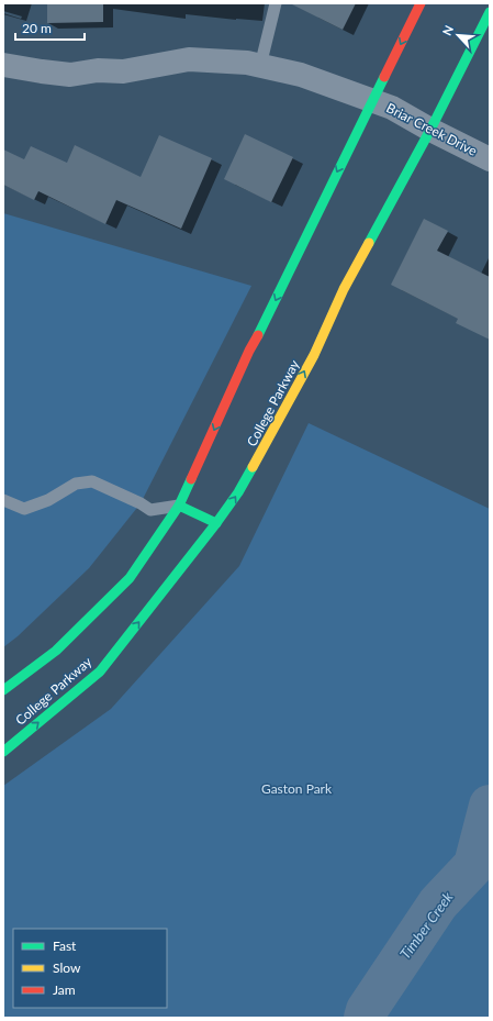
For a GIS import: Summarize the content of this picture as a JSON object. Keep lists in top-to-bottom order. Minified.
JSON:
{"streets":{"main road":["College Parkway"],"street":["Briar Creek Drive"]},"crossings":[["Briar Creek Drive","College Parkway"]],"water":["Timber Creek"],"parks":["Gaston Park"],"legend":["Fast","Slow","Jam"],"scale_bar":"20 m","north":"top left"}
